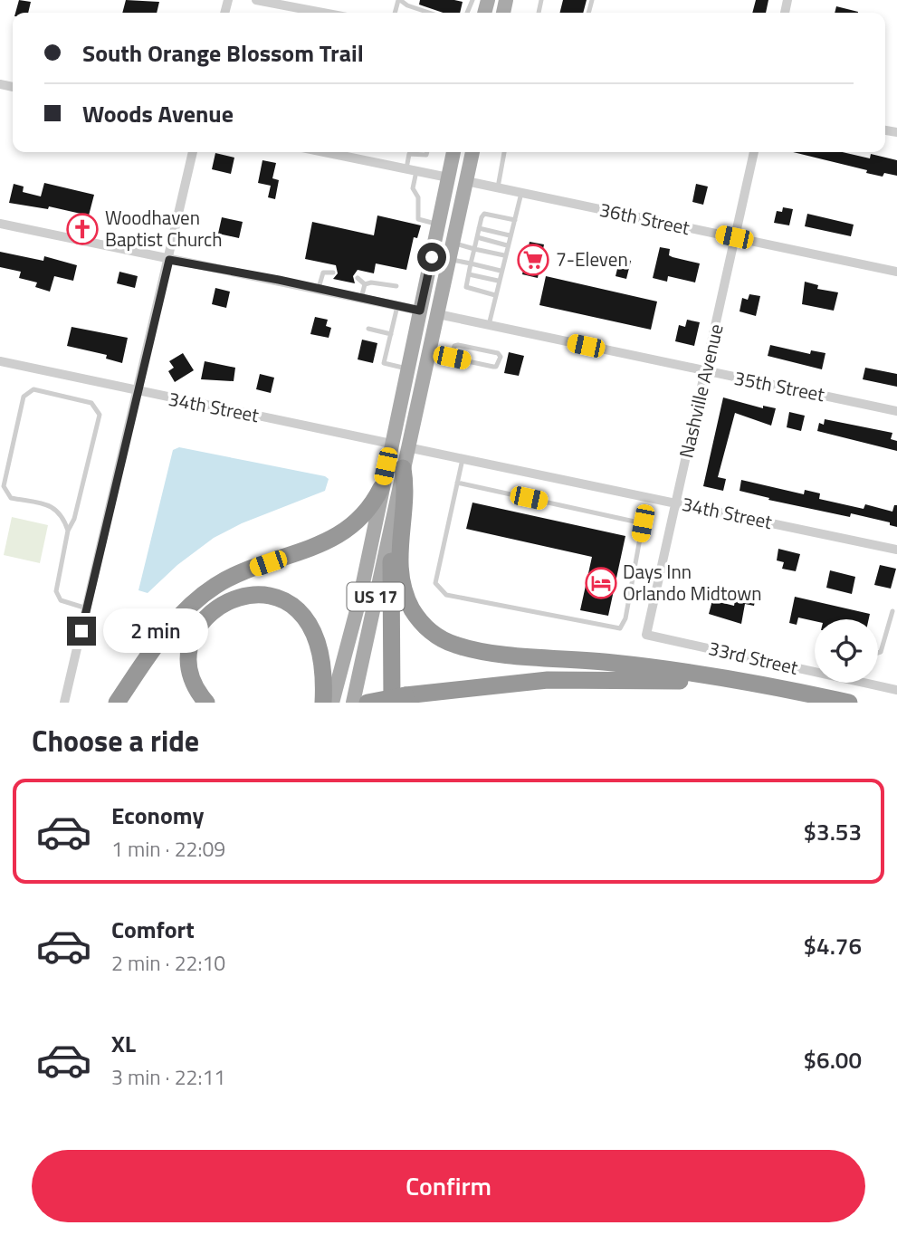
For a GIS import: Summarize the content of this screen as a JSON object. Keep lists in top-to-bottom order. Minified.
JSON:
{"streets":{"main road":["US 17"],"street":["36th Street","35th Street","Nashville Avenue","34th Street","33rd Street"]},"crossings":[["36th Street","Nashville Avenue"],["36th Street","US 17"],["35th Street","Nashville Avenue"],["35th Street","US 17"],["Nashville Avenue","34th Street"],["Nashville Avenue","33rd Street"],["34th Street","US 17"]],"places":{"church":["Woodhaven Baptist Church"],"supermarket":["7-Eleven"],"hotel":["Days Inn Orlando Midtown"]},"page":{"banner":["South Orange Blossom Trail","Woods Avenue"],"bubble":"2 min","heading":"Choose a ride","list":[{"name":"Economy","note":"1 min · 22:09","value":"$3.53"},{"name":"Comfort","note":"2 min · 22:10","value":"$4.76"},{"name":"XL","note":"3 min · 22:11","value":"$6.00"}],"buttons":"Confirm"}}
